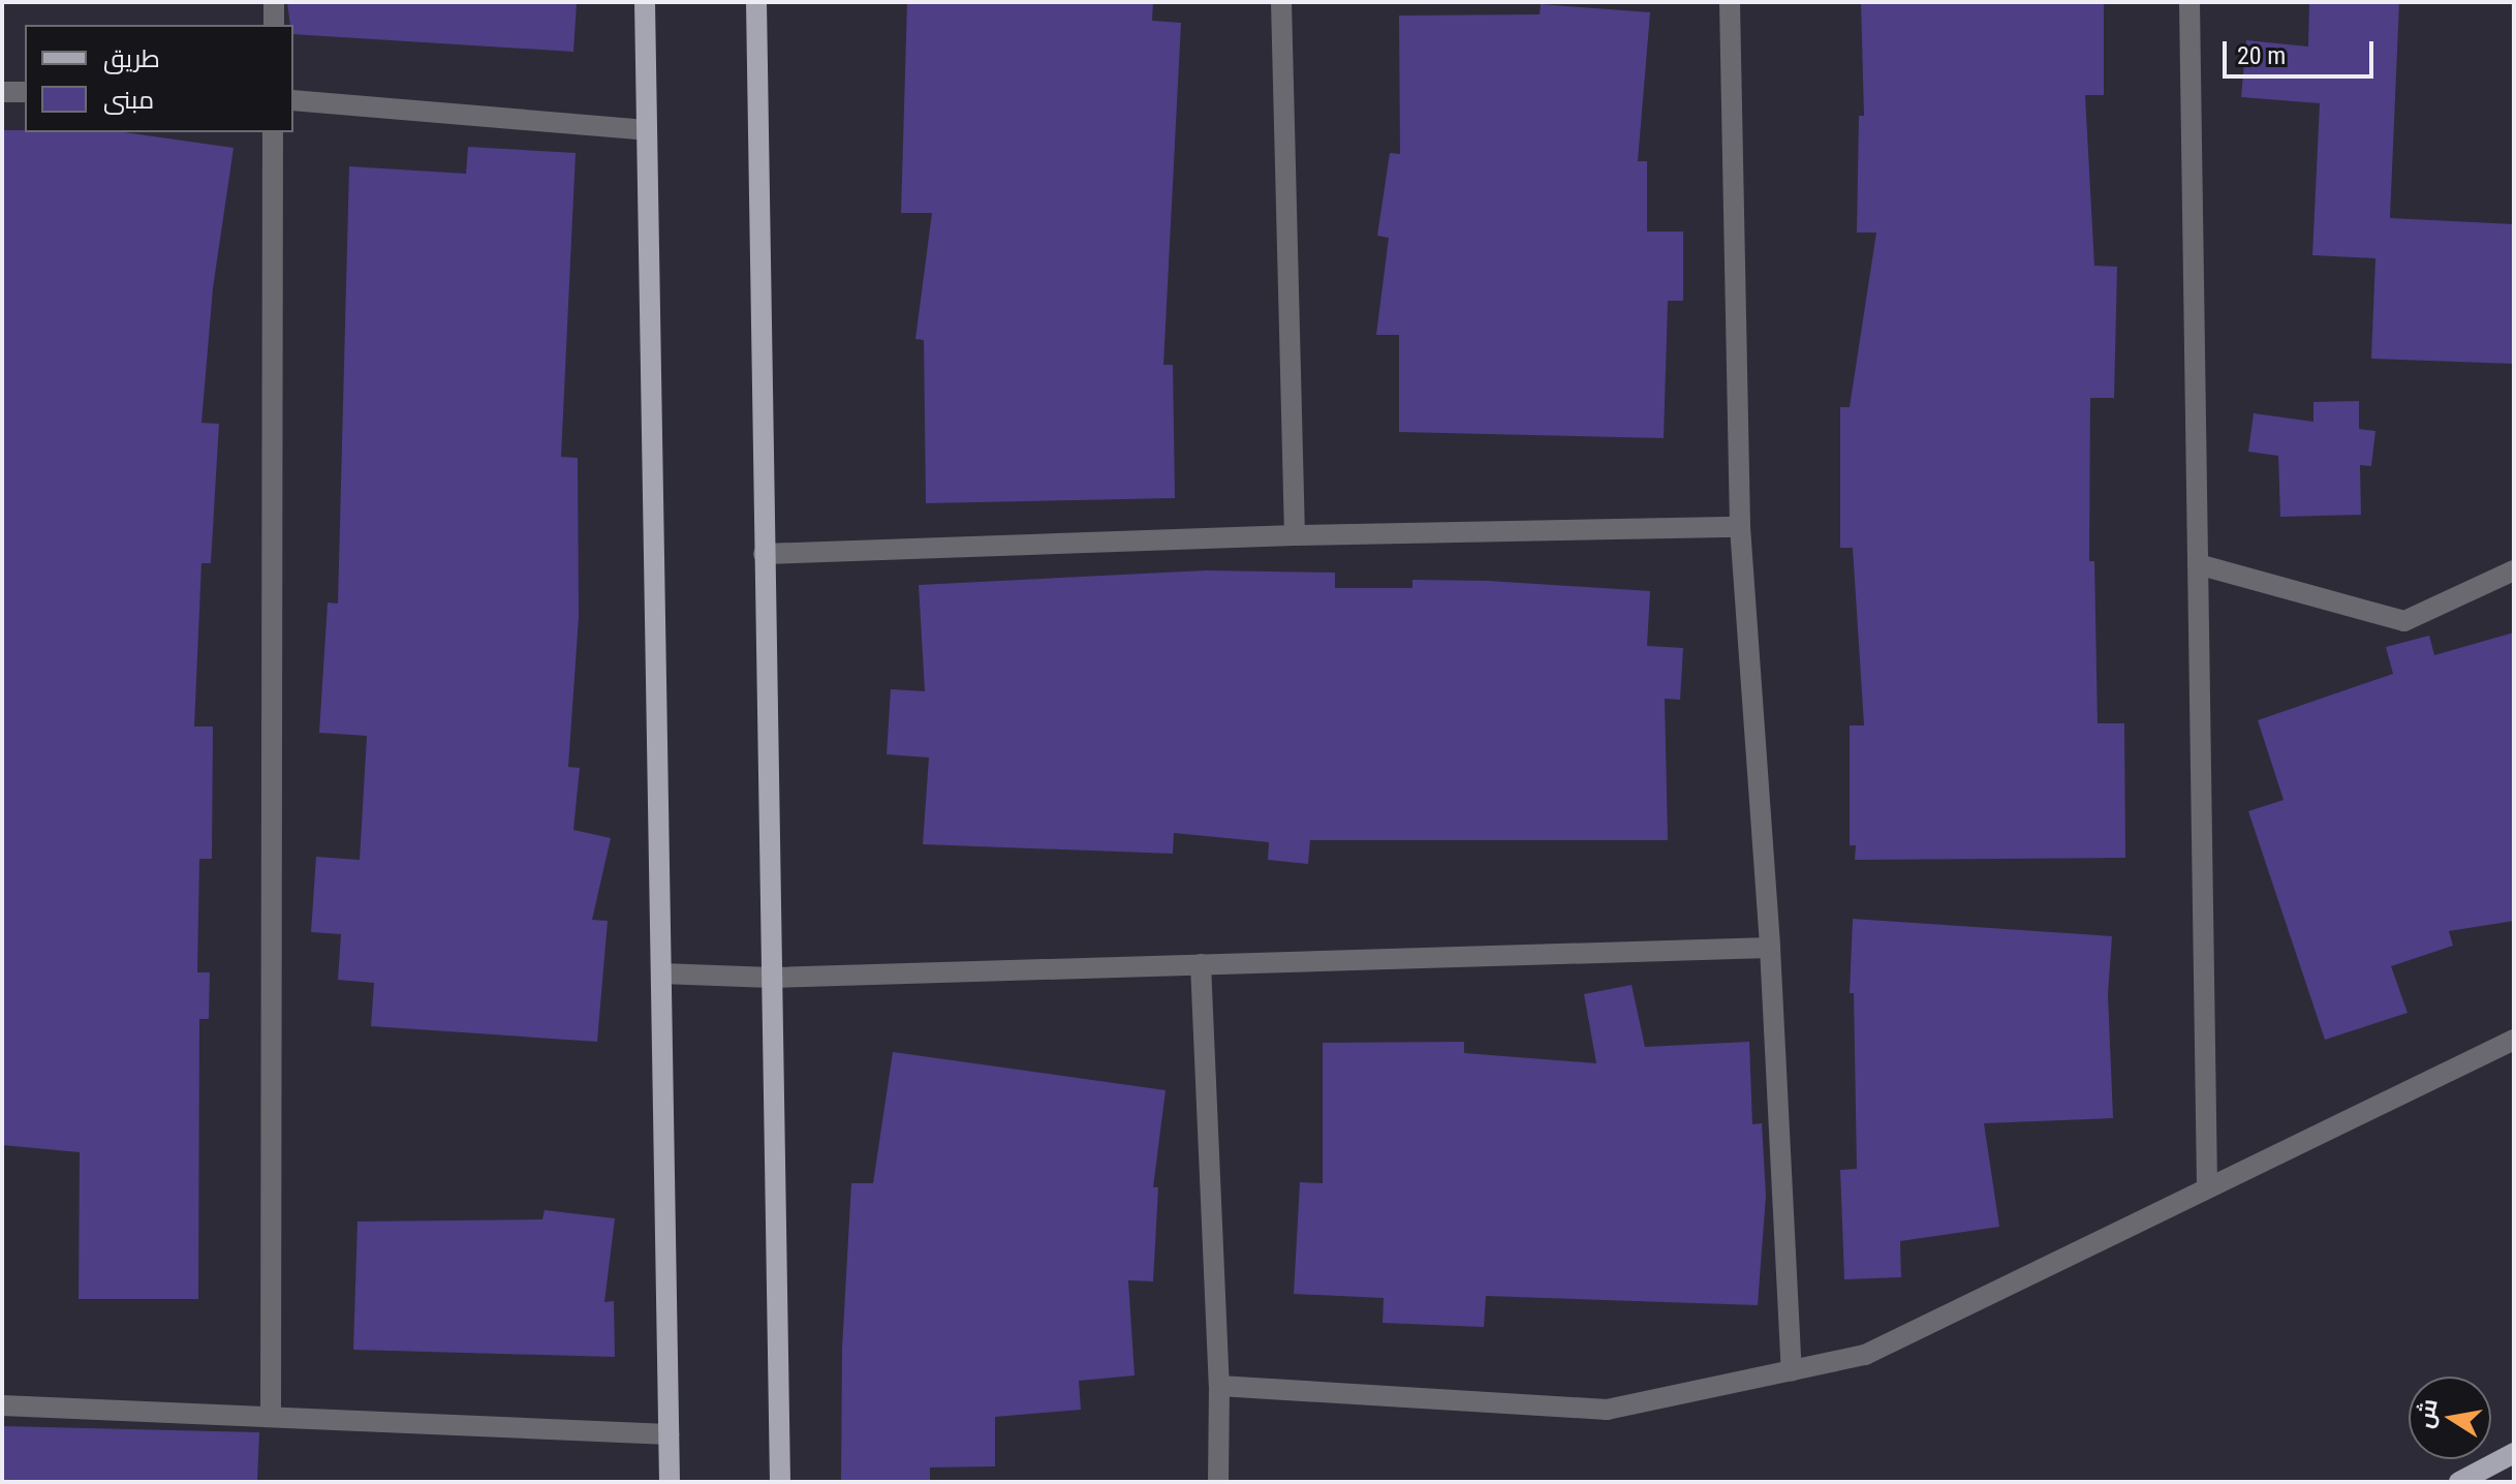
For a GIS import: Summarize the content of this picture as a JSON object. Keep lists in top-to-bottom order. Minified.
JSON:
{"legend":["طريق","مبنى"],"scale_bar":"20 m","north":"left"}
